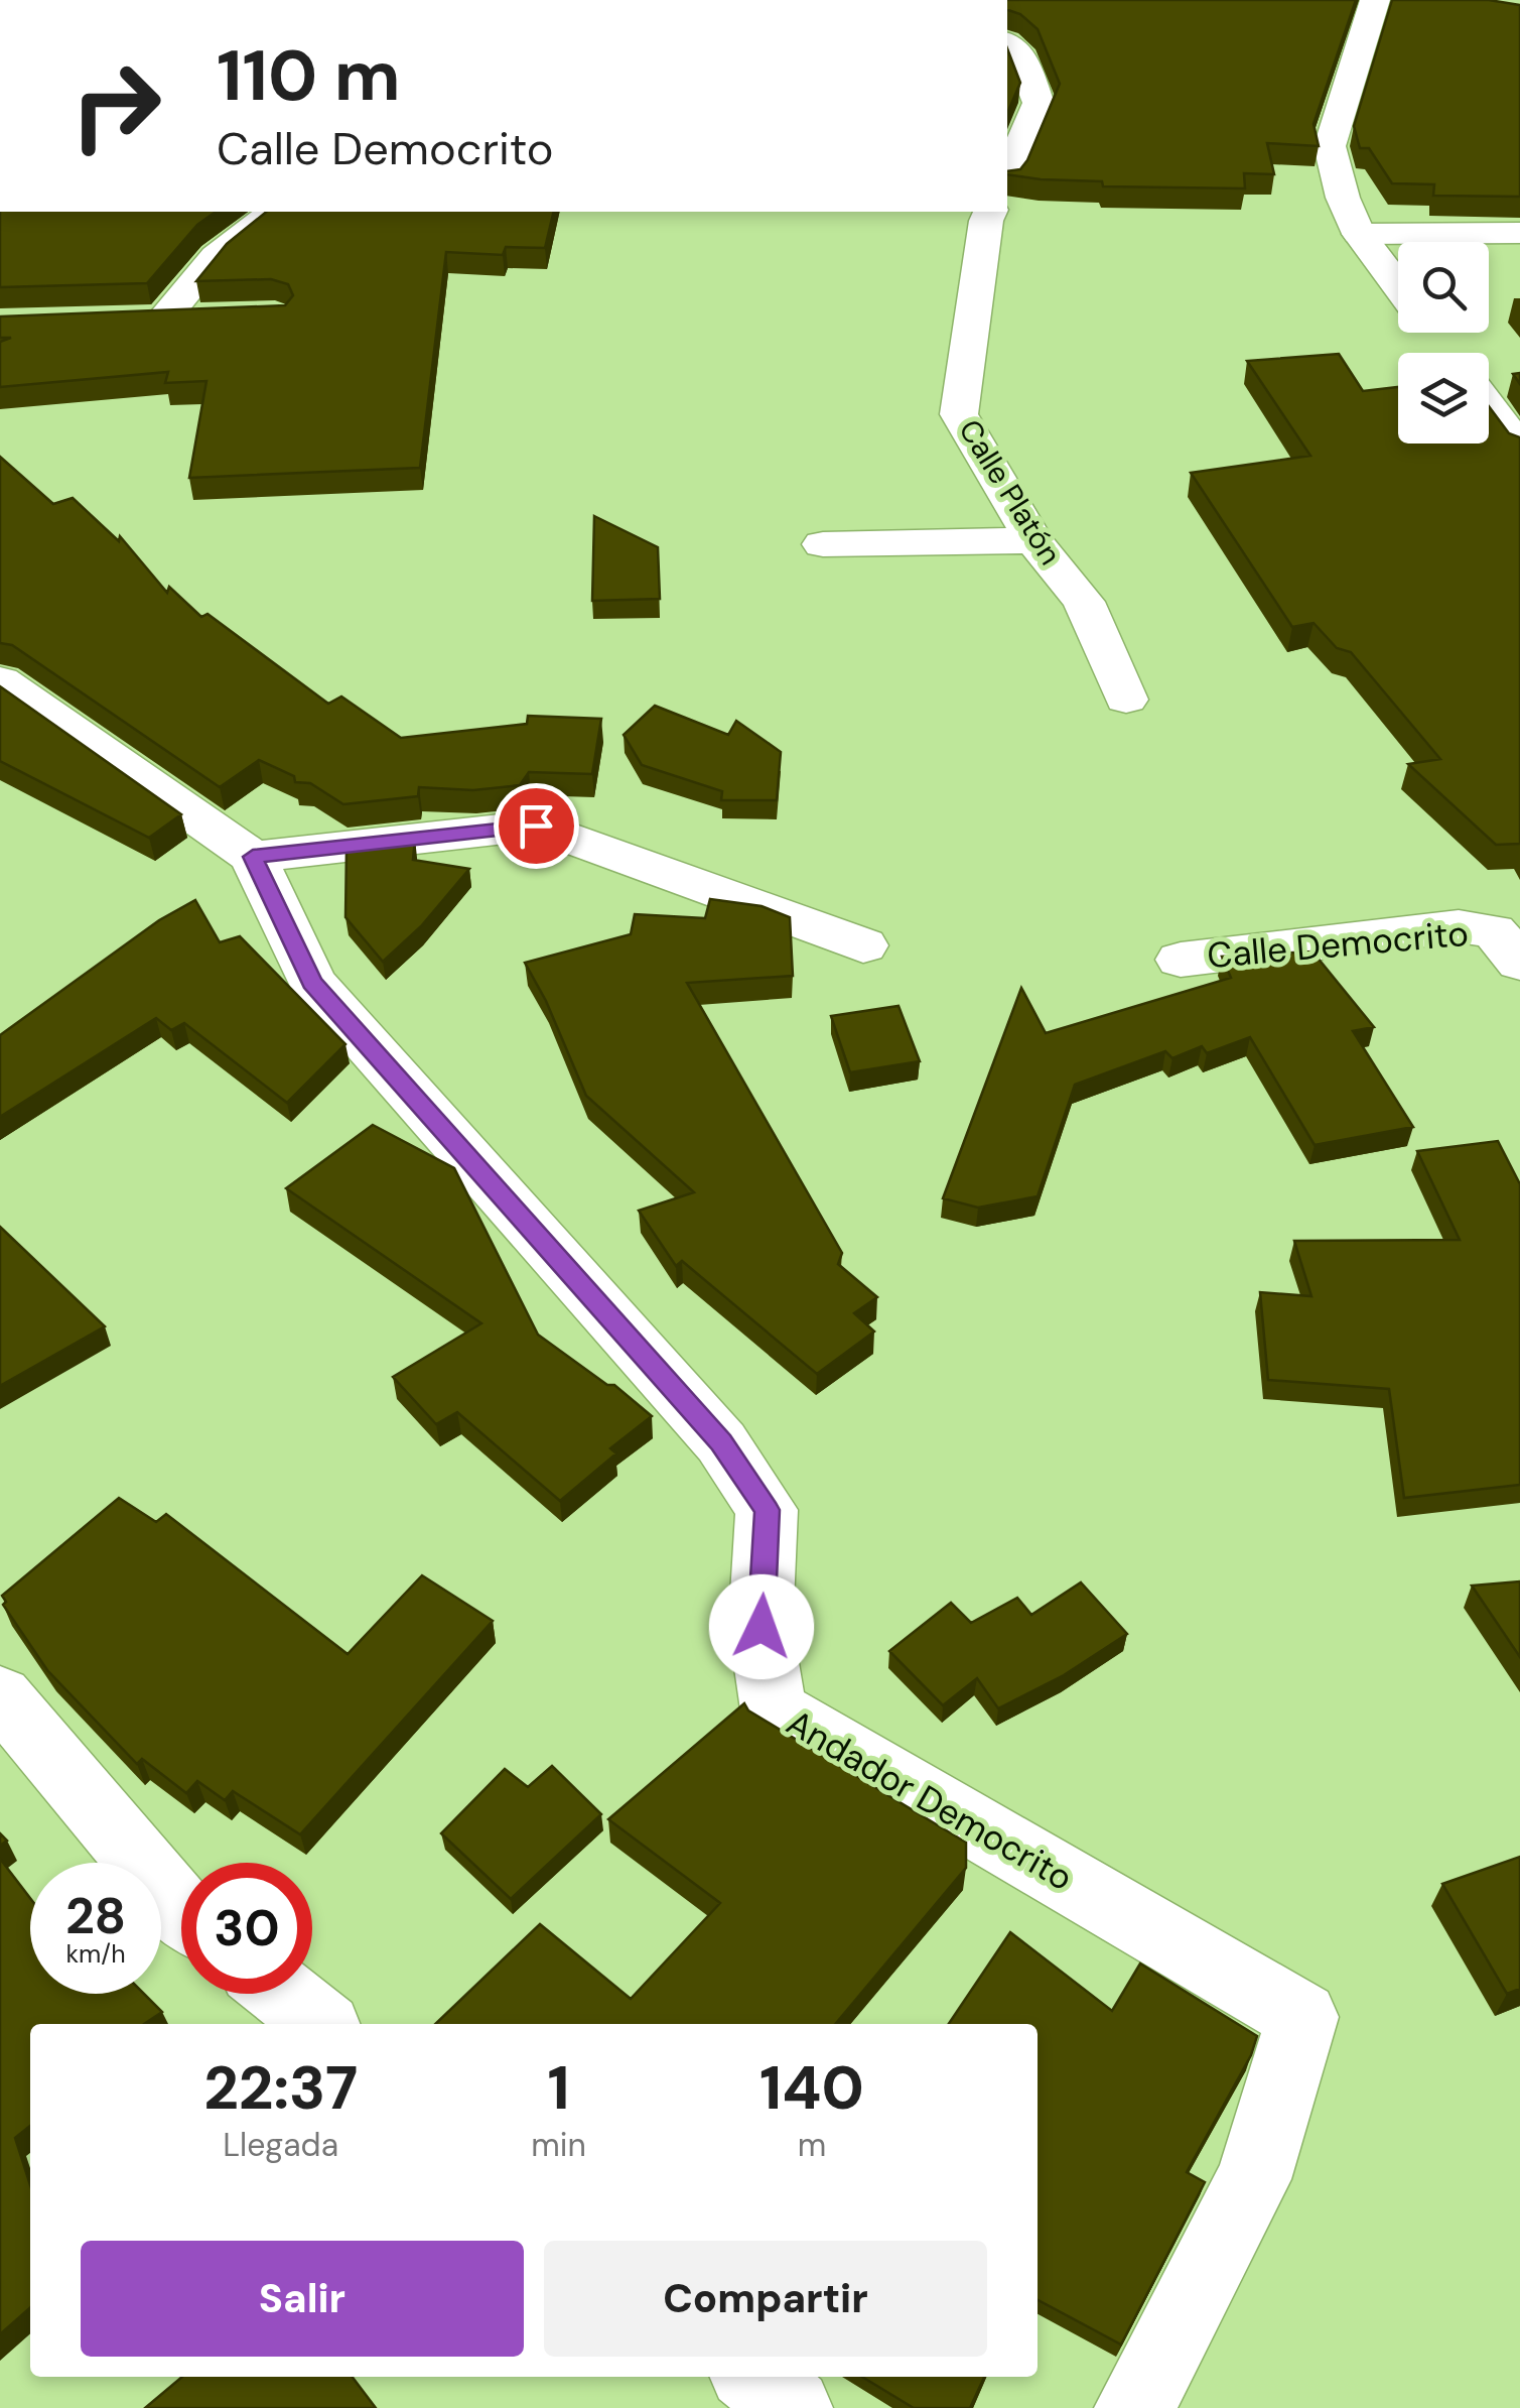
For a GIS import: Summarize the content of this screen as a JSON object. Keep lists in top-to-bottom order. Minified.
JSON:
{"streets":{"street":["Calle Platón","Calle Democrito","Andador Democrito"]},"page":{"turn":["110 m","Calle Democrito"],"speed":"28 km/h","limit":"30","eta":["22:37","Llegada","1","min","140","m"],"buttons":["Salir","Compartir"]}}
